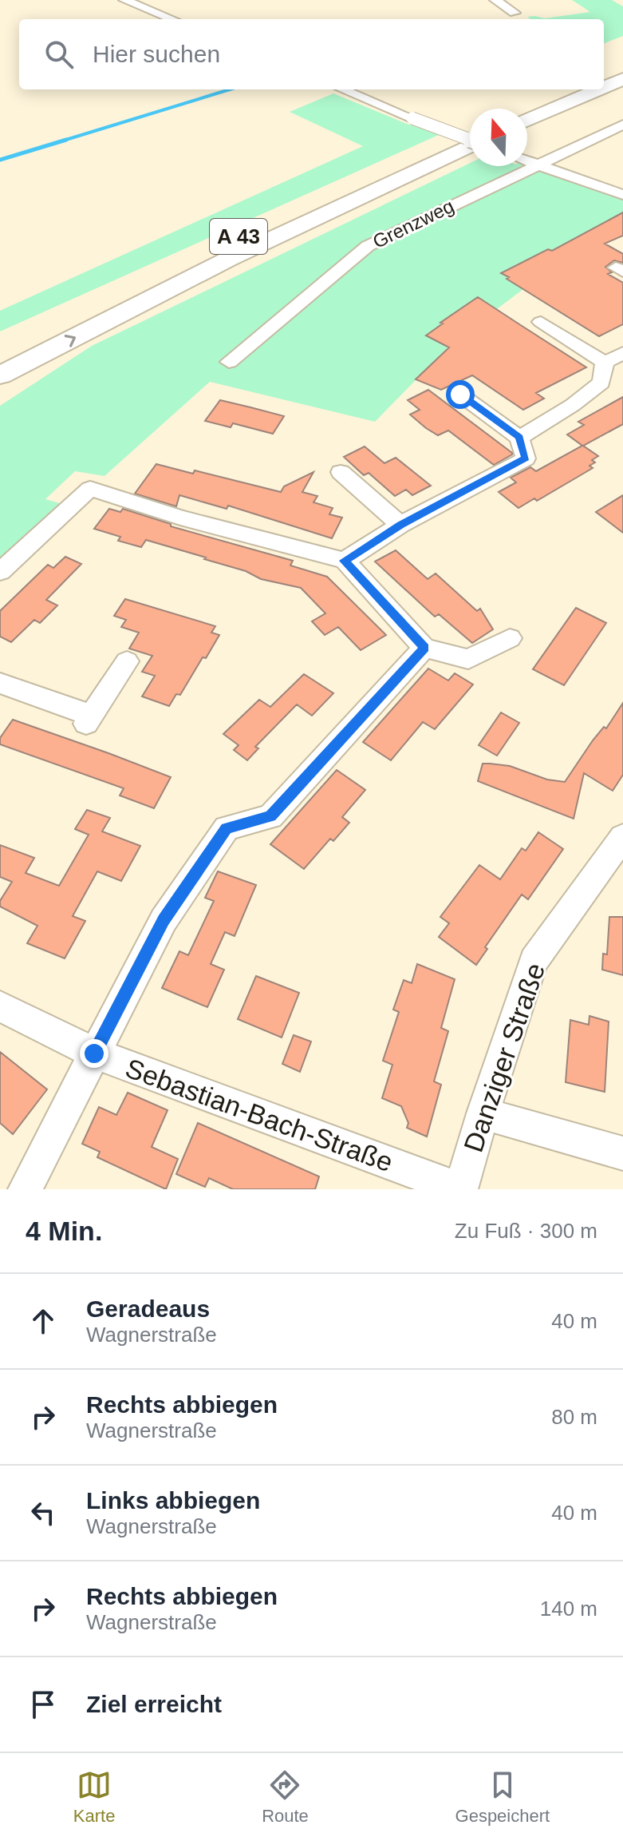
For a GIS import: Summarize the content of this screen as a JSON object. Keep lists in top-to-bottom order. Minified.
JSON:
{"streets":{"highway":["A 43"],"street":["Grenzweg","Danziger Straße","Sebastian-Bach-Straße"]},"crossings":[["Danziger Straße","Sebastian-Bach-Straße"]],"north":"top","page":{"search":"Hier suchen","heading":["4 Min.","Zu Fuß · 300 m"],"list":[["Geradeaus","Wagnerstraße","40 m"],["Rechts abbiegen","Wagnerstraße","80 m"],["Links abbiegen","Wagnerstraße","40 m"],["Rechts abbiegen","Wagnerstraße","140 m"],"Ziel erreicht"],"nav":["Karte","Route","Gespeichert"]}}
